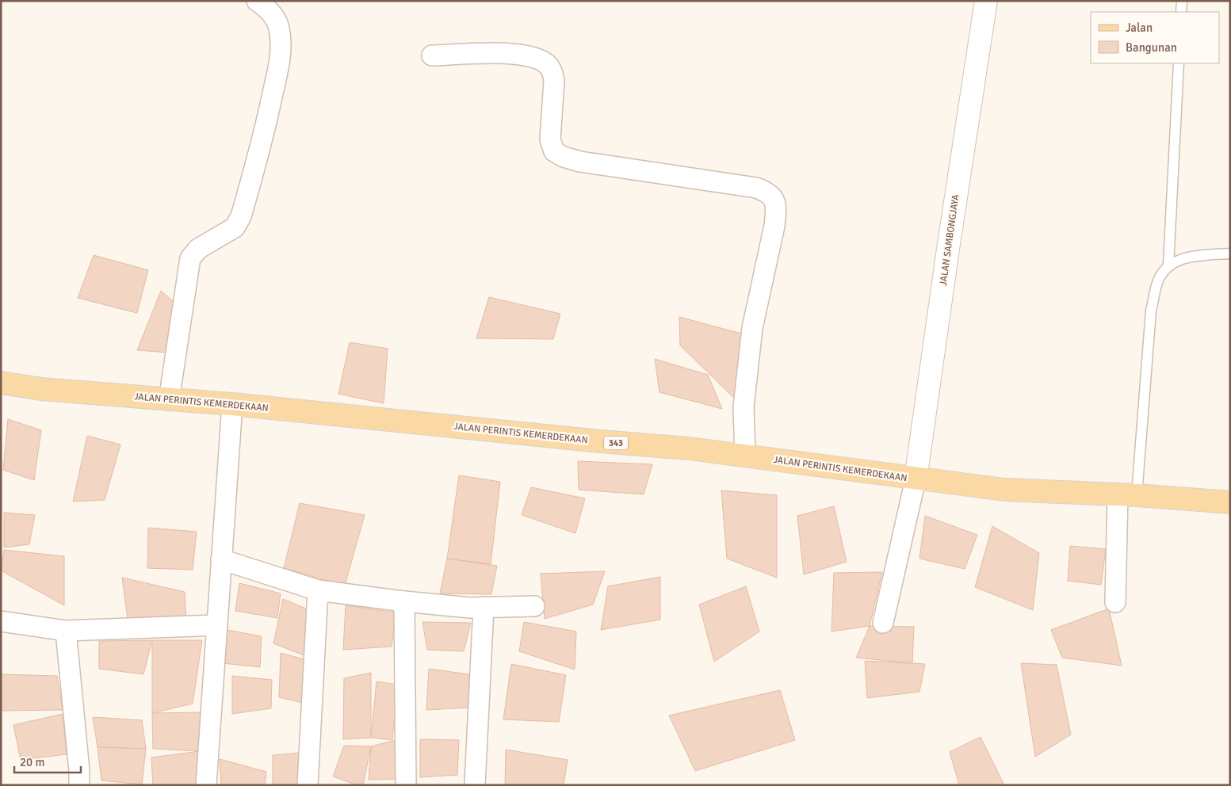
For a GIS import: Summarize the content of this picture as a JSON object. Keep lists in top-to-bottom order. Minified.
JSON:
{"streets":{"main road":["JALAN PERINTIS KEMERDEKAAN","343"],"street":["JALAN SAMBONGJAYA"]},"crossings":[["JALAN SAMBONGJAYA","JALAN PERINTIS KEMERDEKAAN"]],"legend":["Jalan","Bangunan"],"scale_bar":"20 m"}
